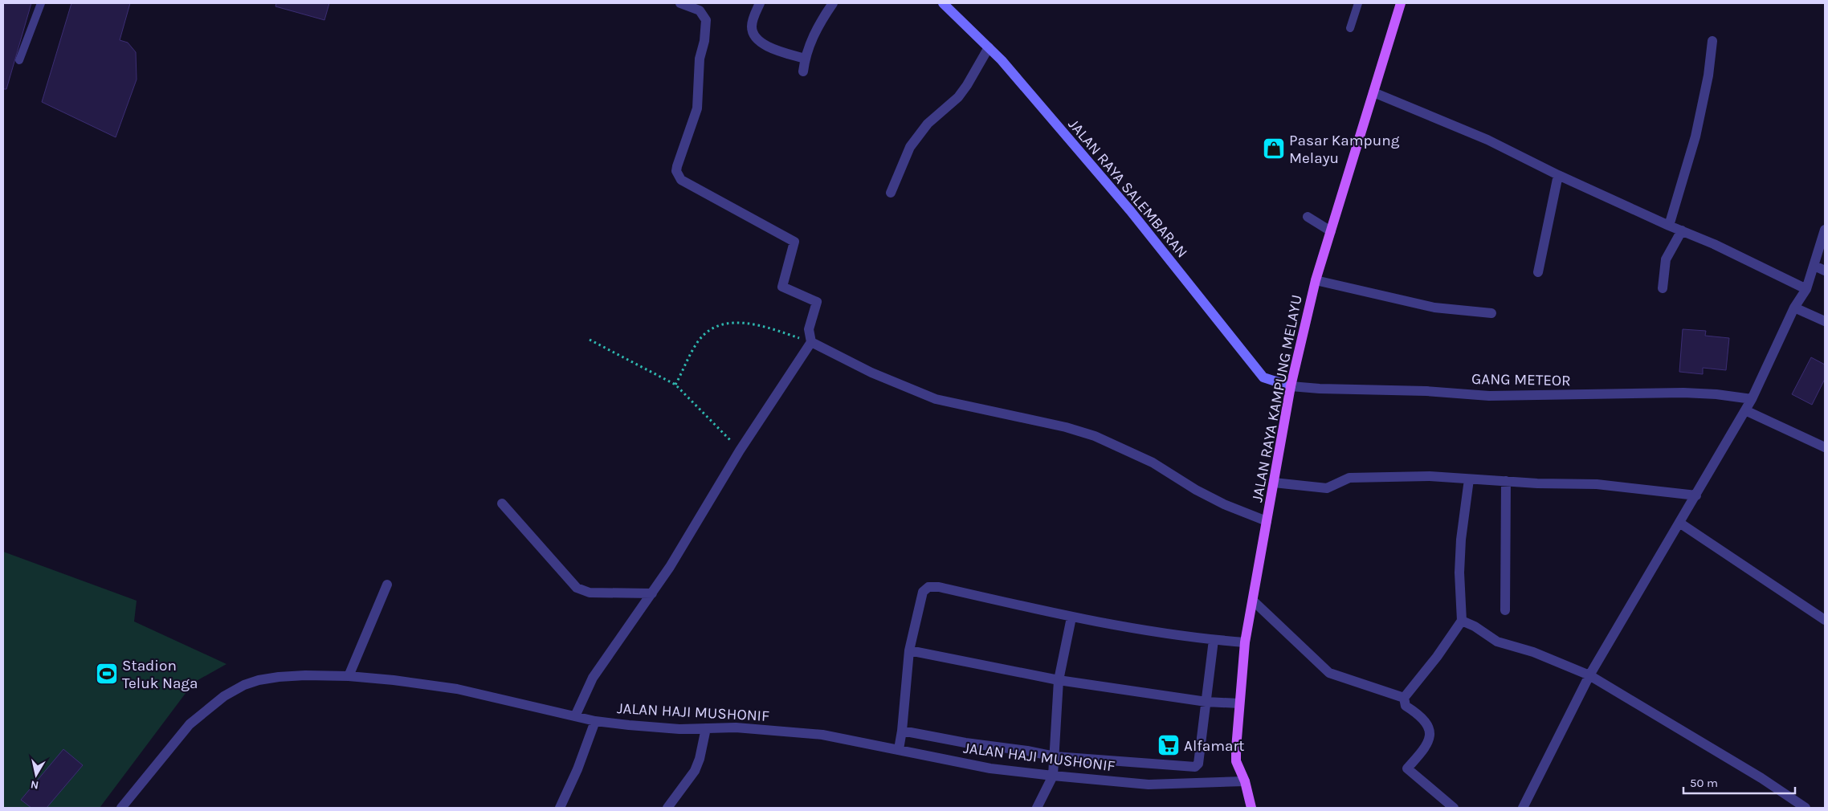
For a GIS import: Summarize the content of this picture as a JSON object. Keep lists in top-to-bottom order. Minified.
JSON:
{"streets":{"main road":["JALAN RAYA SALEMBARAN","JALAN RAYA KAMPUNG MELAYU"],"street":["GANG METEOR","JALAN HAJI MUSHONIF"]},"crossings":[["JALAN RAYA SALEMBARAN","GANG METEOR"],["JALAN RAYA SALEMBARAN","JALAN RAYA KAMPUNG MELAYU"],["GANG METEOR","JALAN RAYA KAMPUNG MELAYU"],["JALAN RAYA KAMPUNG MELAYU","JALAN HAJI MUSHONIF"]],"places":{"shop":["Pasar Kampung Melayu"],"sports":["Stadion Teluk Naga"],"supermarket":["Alfamart"]},"scale_bar":"50 m","north":"bottom"}
